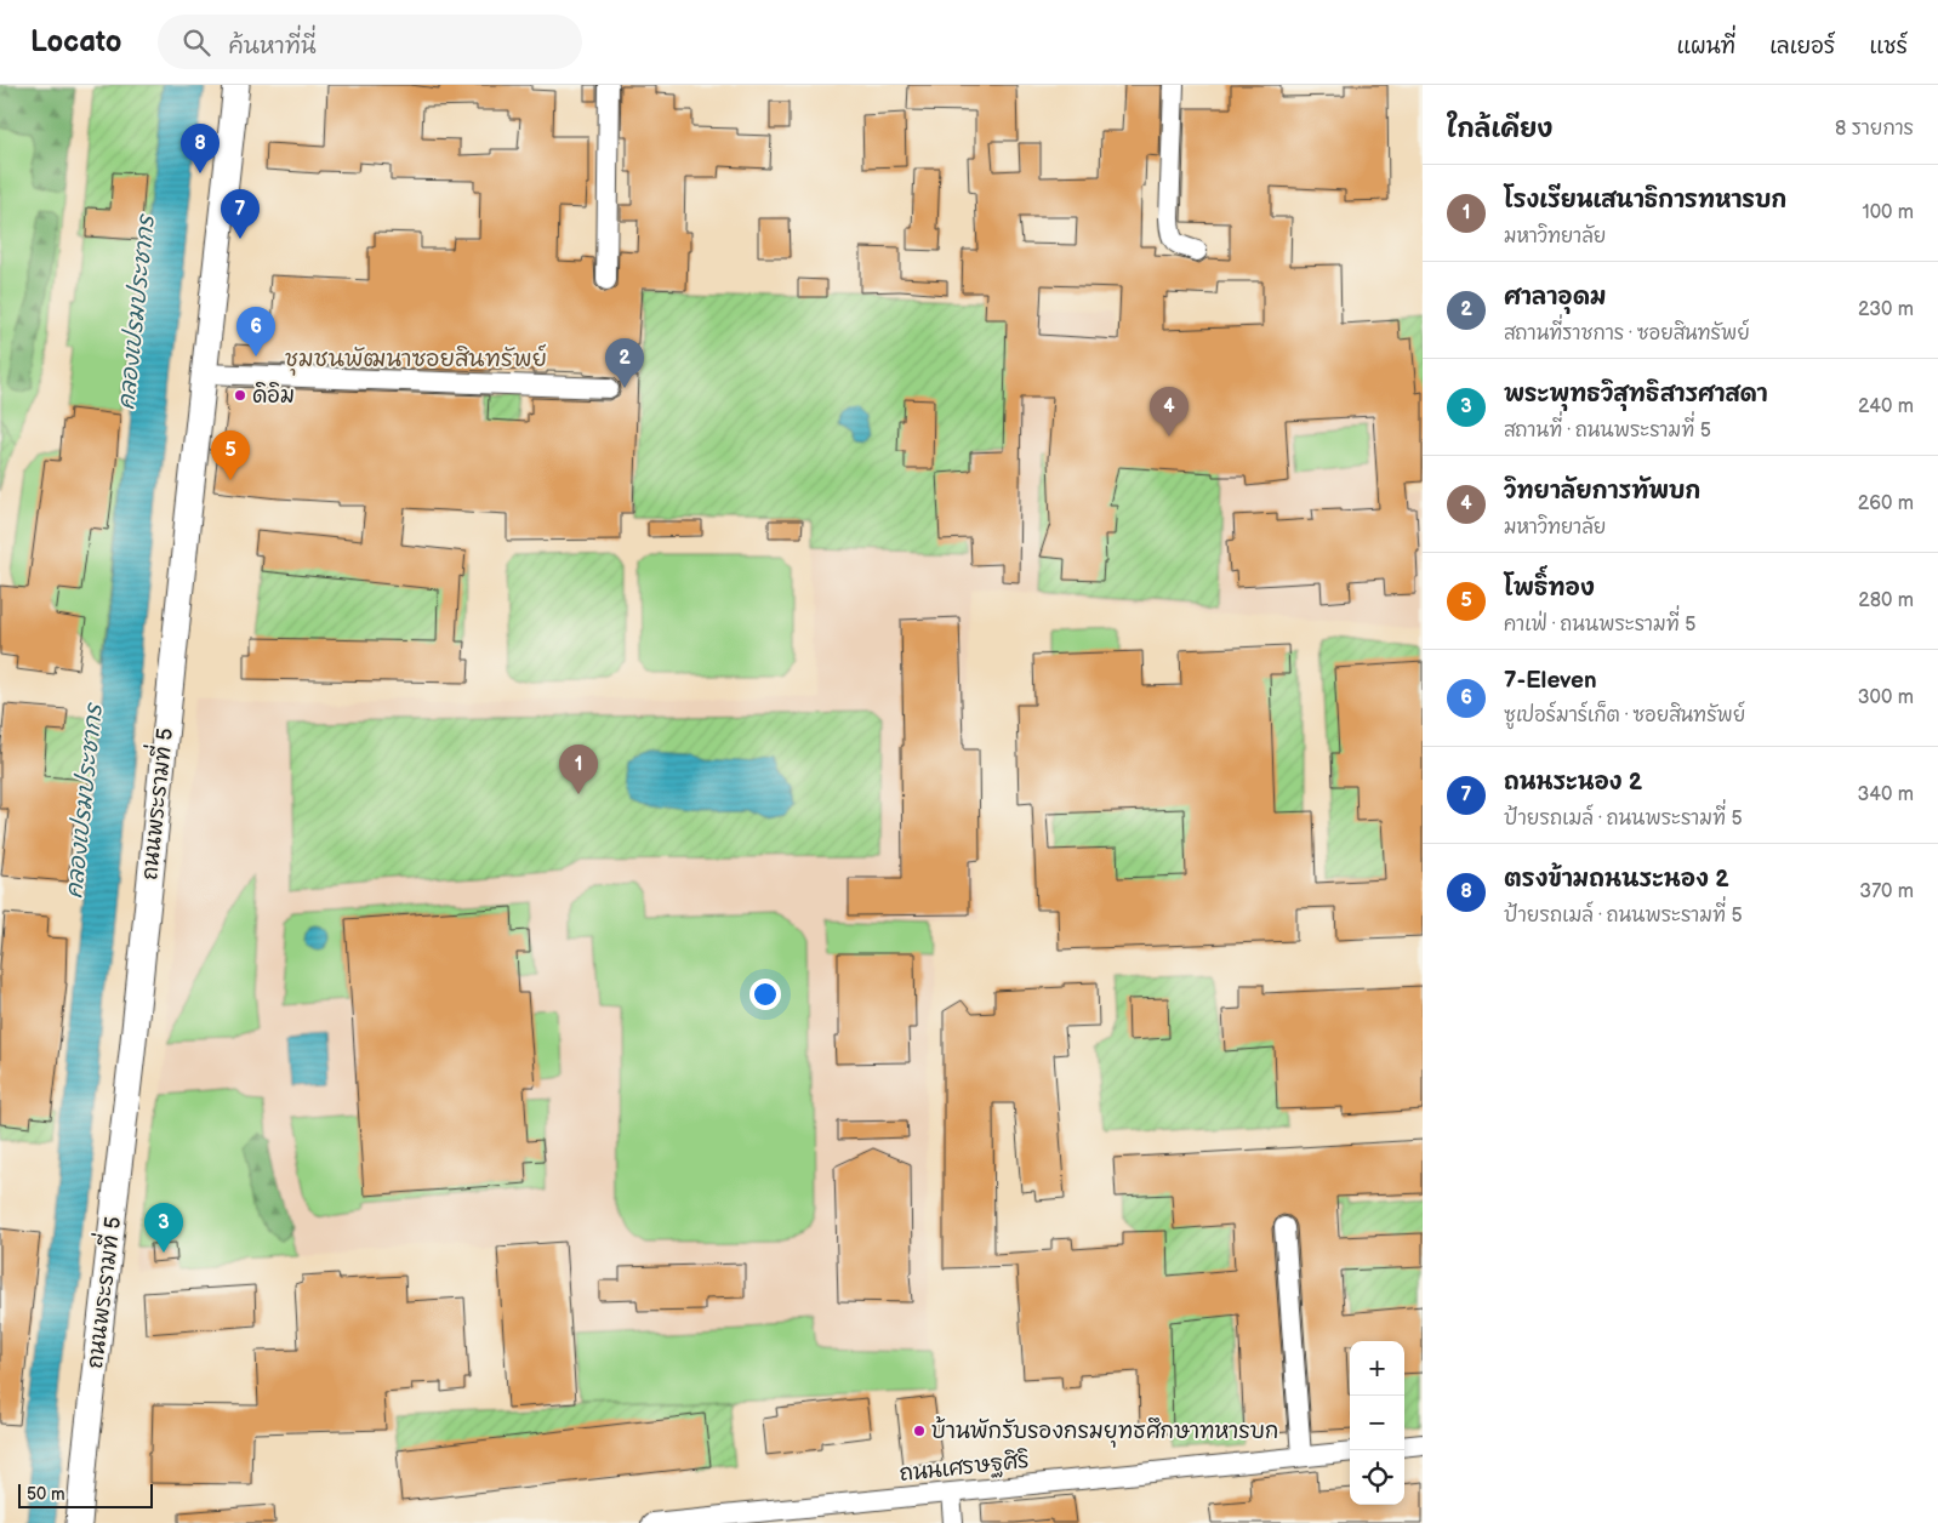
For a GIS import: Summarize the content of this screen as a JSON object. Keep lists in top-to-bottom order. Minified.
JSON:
{"streets":{"main road":["ถนนพระรามที่ 5"],"street":["ถนนเศรษฐศิริ"]},"districts":["ชุมชนพัฒนาซอยสินทรัพย์"],"water":["คลองเปรมประชากร"],"places":["ดิอิม","บ้านพักรับรองกรมยุทธศึกษาทหารบก"],"scale_bar":"50 m","page":{"header":"Locato","search":"ค้นหาที่นี่","nav":["แผนที่","เลเยอร์","แชร์"],"heading":["ใกล้เคียง","8 รายการ"],"pins":["8","7","6","2","4","5","1","3"],"list":[{"mark":"1","name":"โรงเรียนเสนาธิการทหารบก","note":"มหาวิทยาลัย","value":"100 m"},{"mark":"2","name":"ศาลาอุดม","note":"สถานที่ราชการ · ซอยสินทรัพย์","value":"230 m"},{"mark":"3","name":"พระพุทธวิสุทธิสารศาสดา","note":"สถานที่ · ถนนพระรามที่ 5","value":"240 m"},{"mark":"4","name":"วิทยาลัยการทัพบก","note":"มหาวิทยาลัย","value":"260 m"},{"mark":"5","name":"โพธิ์ทอง","note":"คาเฟ่ · ถนนพระรามที่ 5","value":"280 m"},{"mark":"6","name":"7-Eleven","note":"ซูเปอร์มาร์เก็ต · ซอยสินทรัพย์","value":"300 m"},{"mark":"7","name":"ถนนระนอง 2","note":"ป้ายรถเมล์ · ถนนพระรามที่ 5","value":"340 m"},{"mark":"8","name":"ตรงข้ามถนนระนอง 2","note":"ป้ายรถเมล์ · ถนนพระรามที่ 5","value":"370 m"}],"map_buttons":["+","−"],"scale":"50 m"}}
